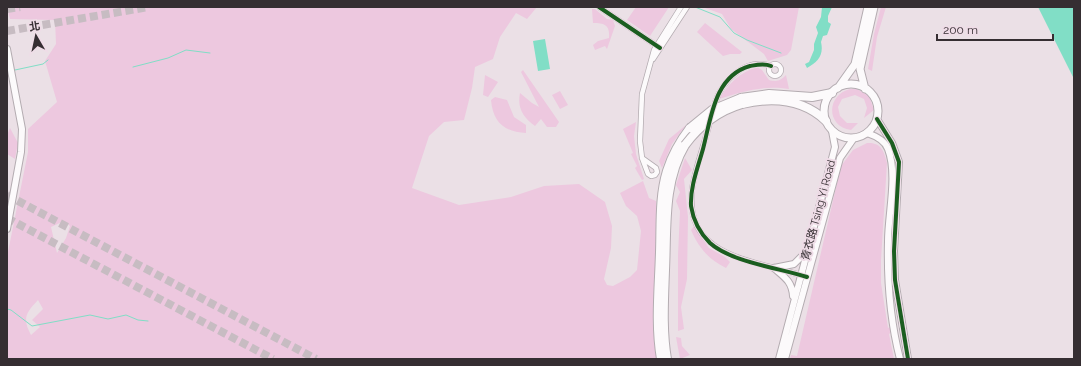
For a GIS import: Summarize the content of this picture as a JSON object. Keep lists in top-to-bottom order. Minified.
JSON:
{"streets":{"main road":["青衣路 Tsing Yi Road"]},"scale_bar":"200 m","north":"top"}
